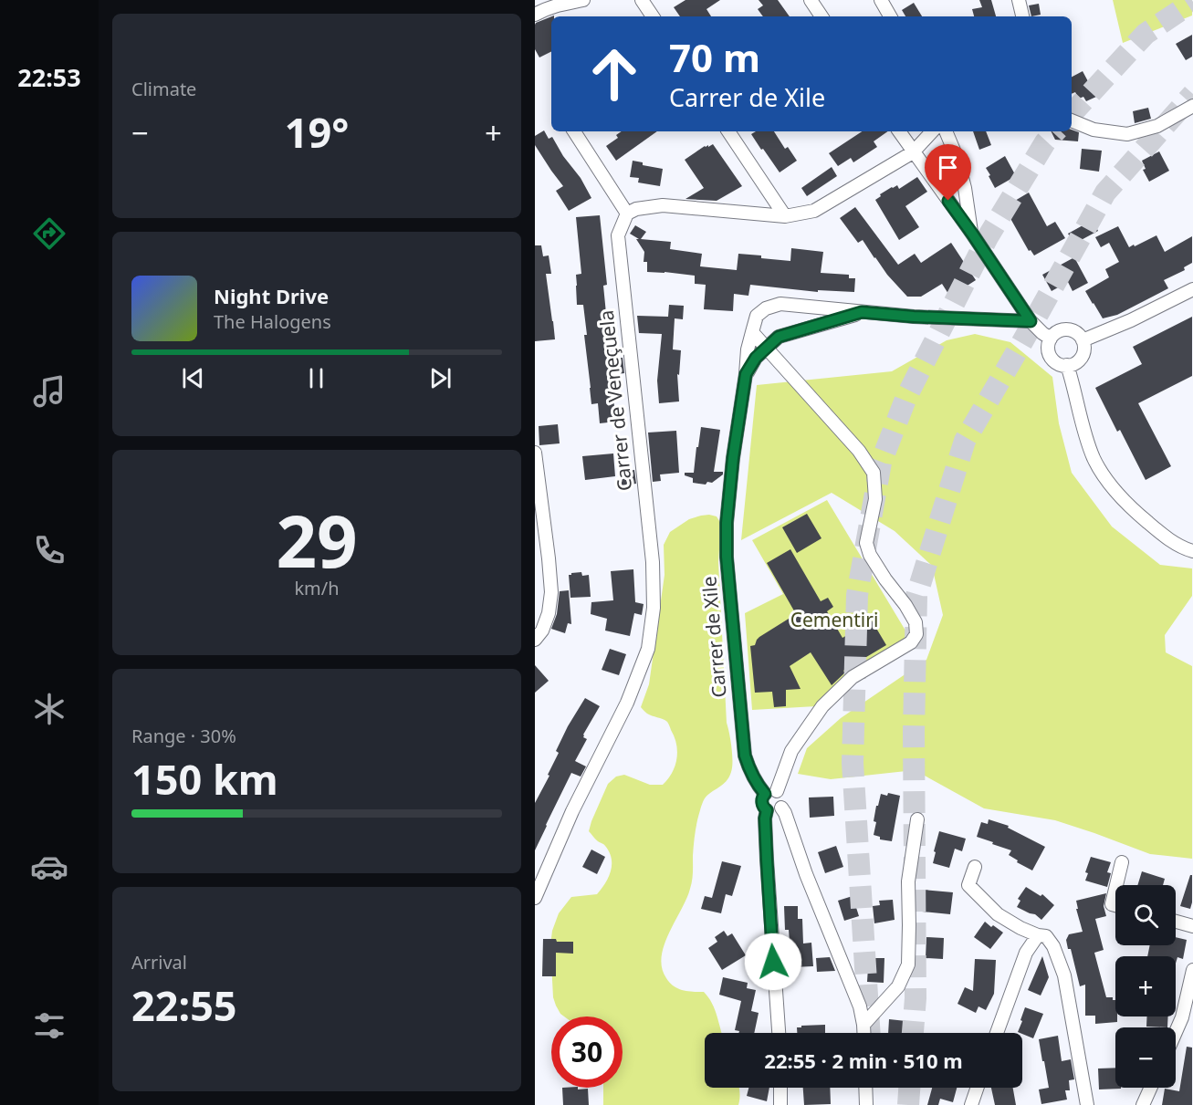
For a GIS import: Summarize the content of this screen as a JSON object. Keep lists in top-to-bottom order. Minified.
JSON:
{"streets":{"street":["Carrer de Veneçuela","Carrer de Xile"]},"parks":["Cementiri"],"page":{"tabs":"22:53","tile":["Climate",["29","km/h"],["Range · 30%","150 km"],["Arrival","22:55"]],"turn":["70 m","Carrer de Xile"],"heat":["−","19°","+"],"song":["Night Drive","The Halogens"],"map_buttons":["+","−"],"limit":"30","trip":"22:55 · 2 min · 510 m"}}
